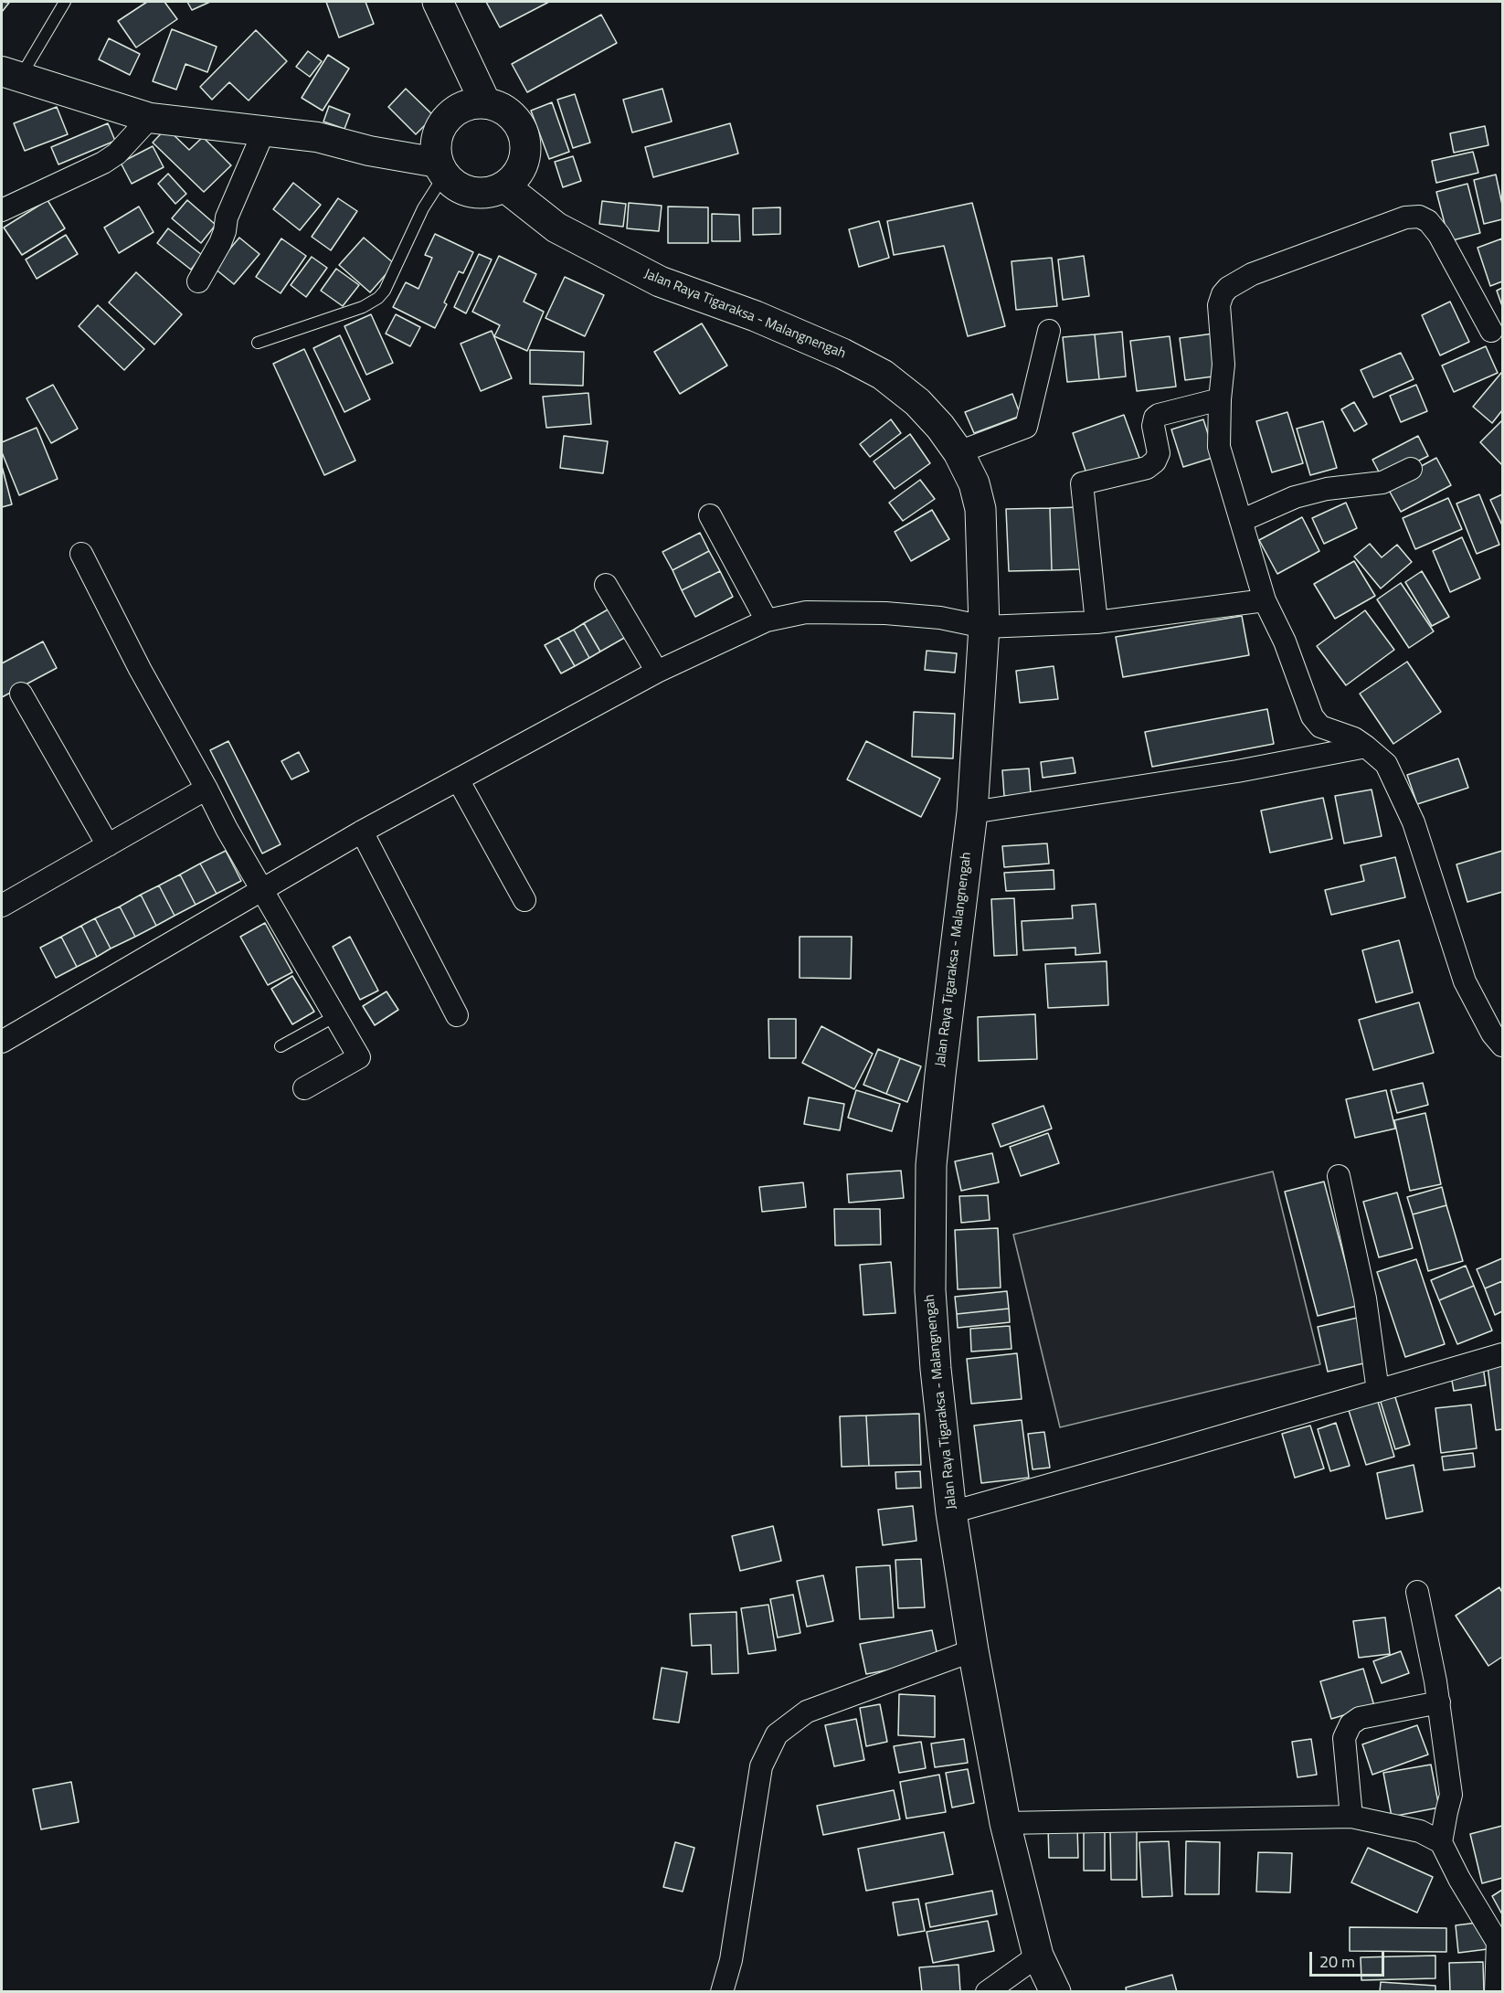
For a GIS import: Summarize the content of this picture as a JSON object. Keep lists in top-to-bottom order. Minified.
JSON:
{"streets":{"main road":["Jalan Raya Tigaraksa - Malangnengah"]},"scale_bar":"20 m"}
